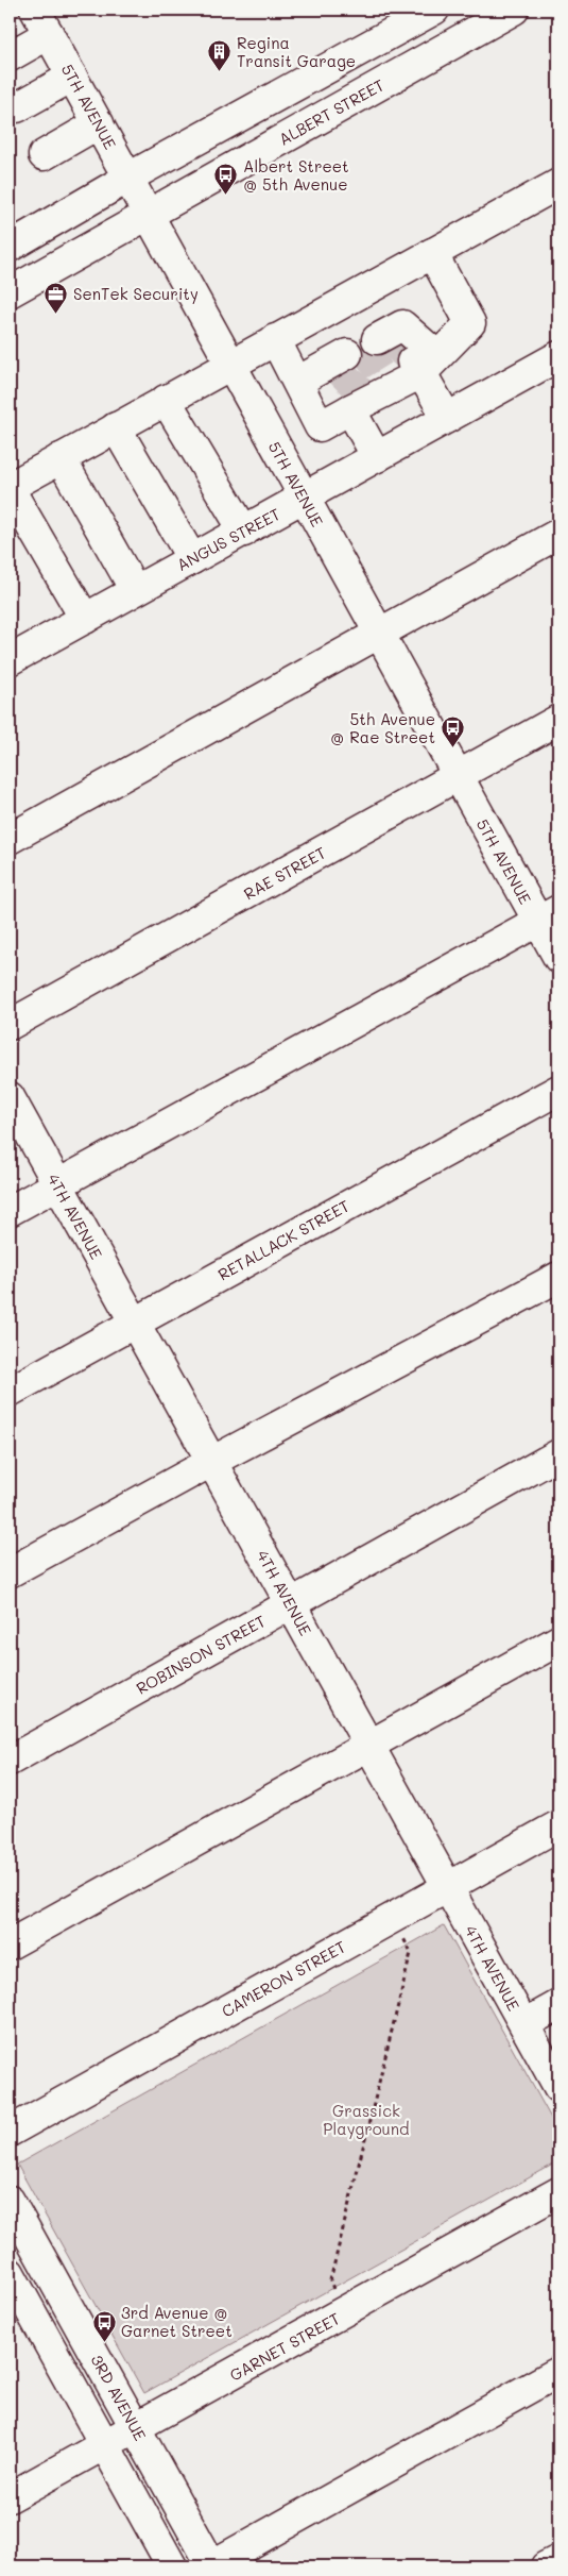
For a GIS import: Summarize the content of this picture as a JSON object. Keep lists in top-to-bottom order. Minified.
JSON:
{"streets":{"street":["5TH AVENUE","ALBERT STREET","ANGUS STREET","RAE STREET","4TH AVENUE","RETALLACK STREET","ROBINSON STREET","CAMERON STREET","GARNET STREET","3RD AVENUE"]},"crossings":[["5TH AVENUE","ALBERT STREET"],["5TH AVENUE","ANGUS STREET"],["5TH AVENUE","RAE STREET"],["4TH AVENUE","RETALLACK STREET"],["4TH AVENUE","ROBINSON STREET"],["4TH AVENUE","CAMERON STREET"],["GARNET STREET","3RD AVENUE"]],"parks":["Grassick Playground"],"places":{"building":["Regina Transit Garage"],"bus stop":["Albert Street @ 5th Avenue","5th Avenue @ Rae Street","3rd Avenue @ Garnet Street"],"office":["SenTek Security"]}}
